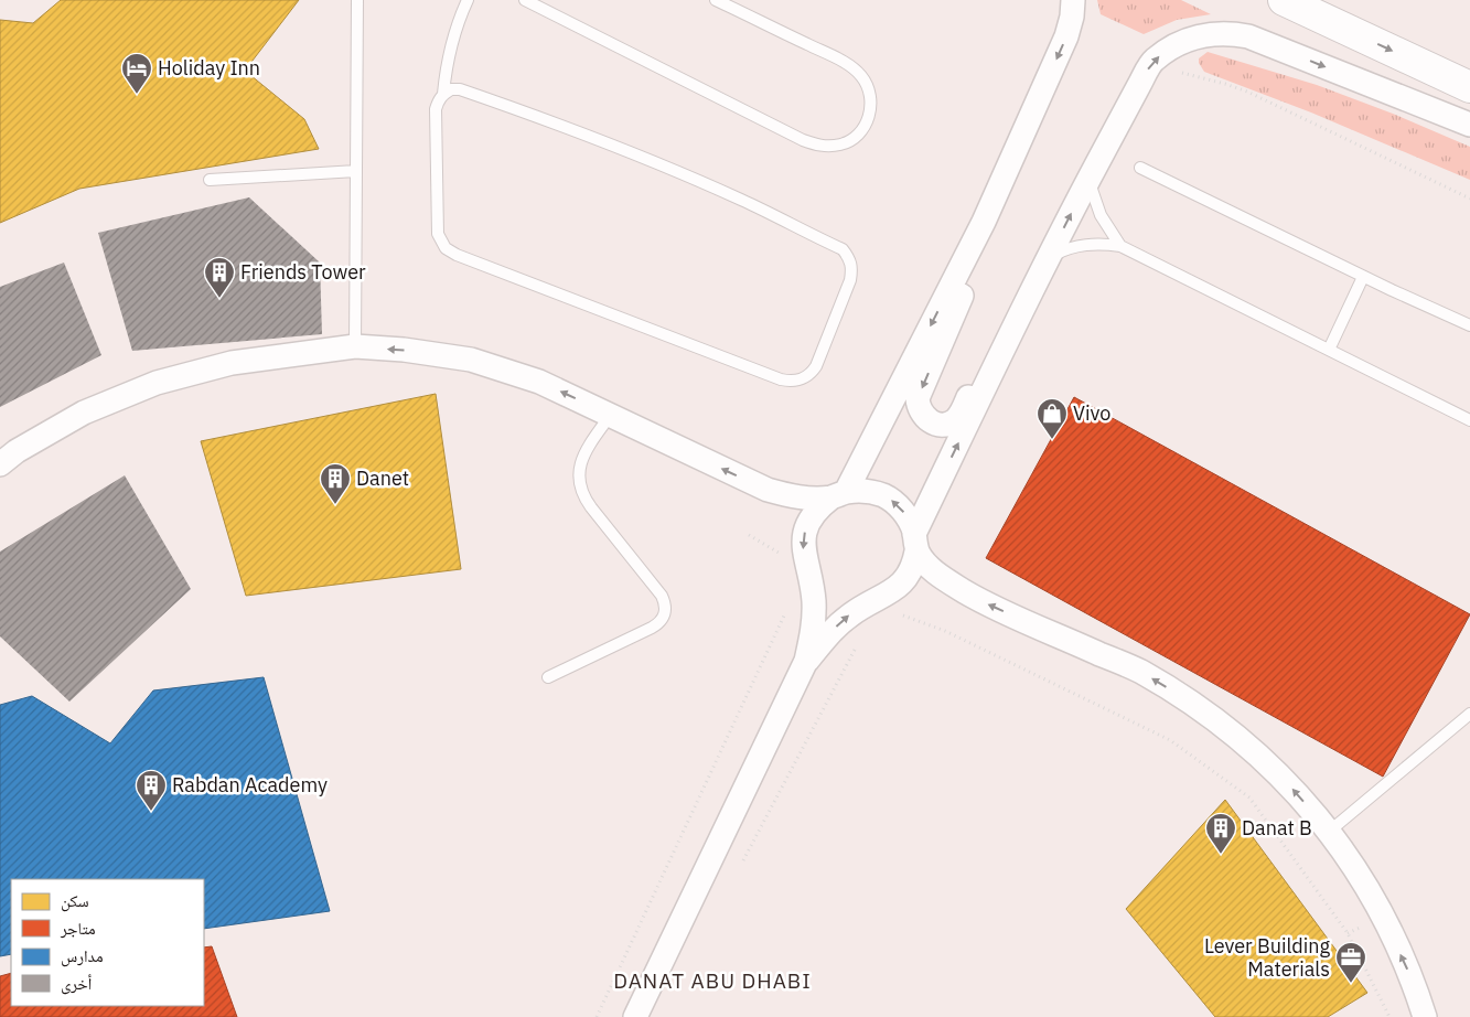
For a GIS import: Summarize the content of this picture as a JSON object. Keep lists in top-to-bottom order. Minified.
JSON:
{"districts":["DANAT ABU DHABI"],"places":{"hotel":["Holiday Inn"],"building":["Friends Tower","Danet","Rabdan Academy","Danat B"],"shop":["Vivo"],"office":["Lever Building Materials"]},"legend":["سكن","متاجر","مدارس","أخرى"]}
